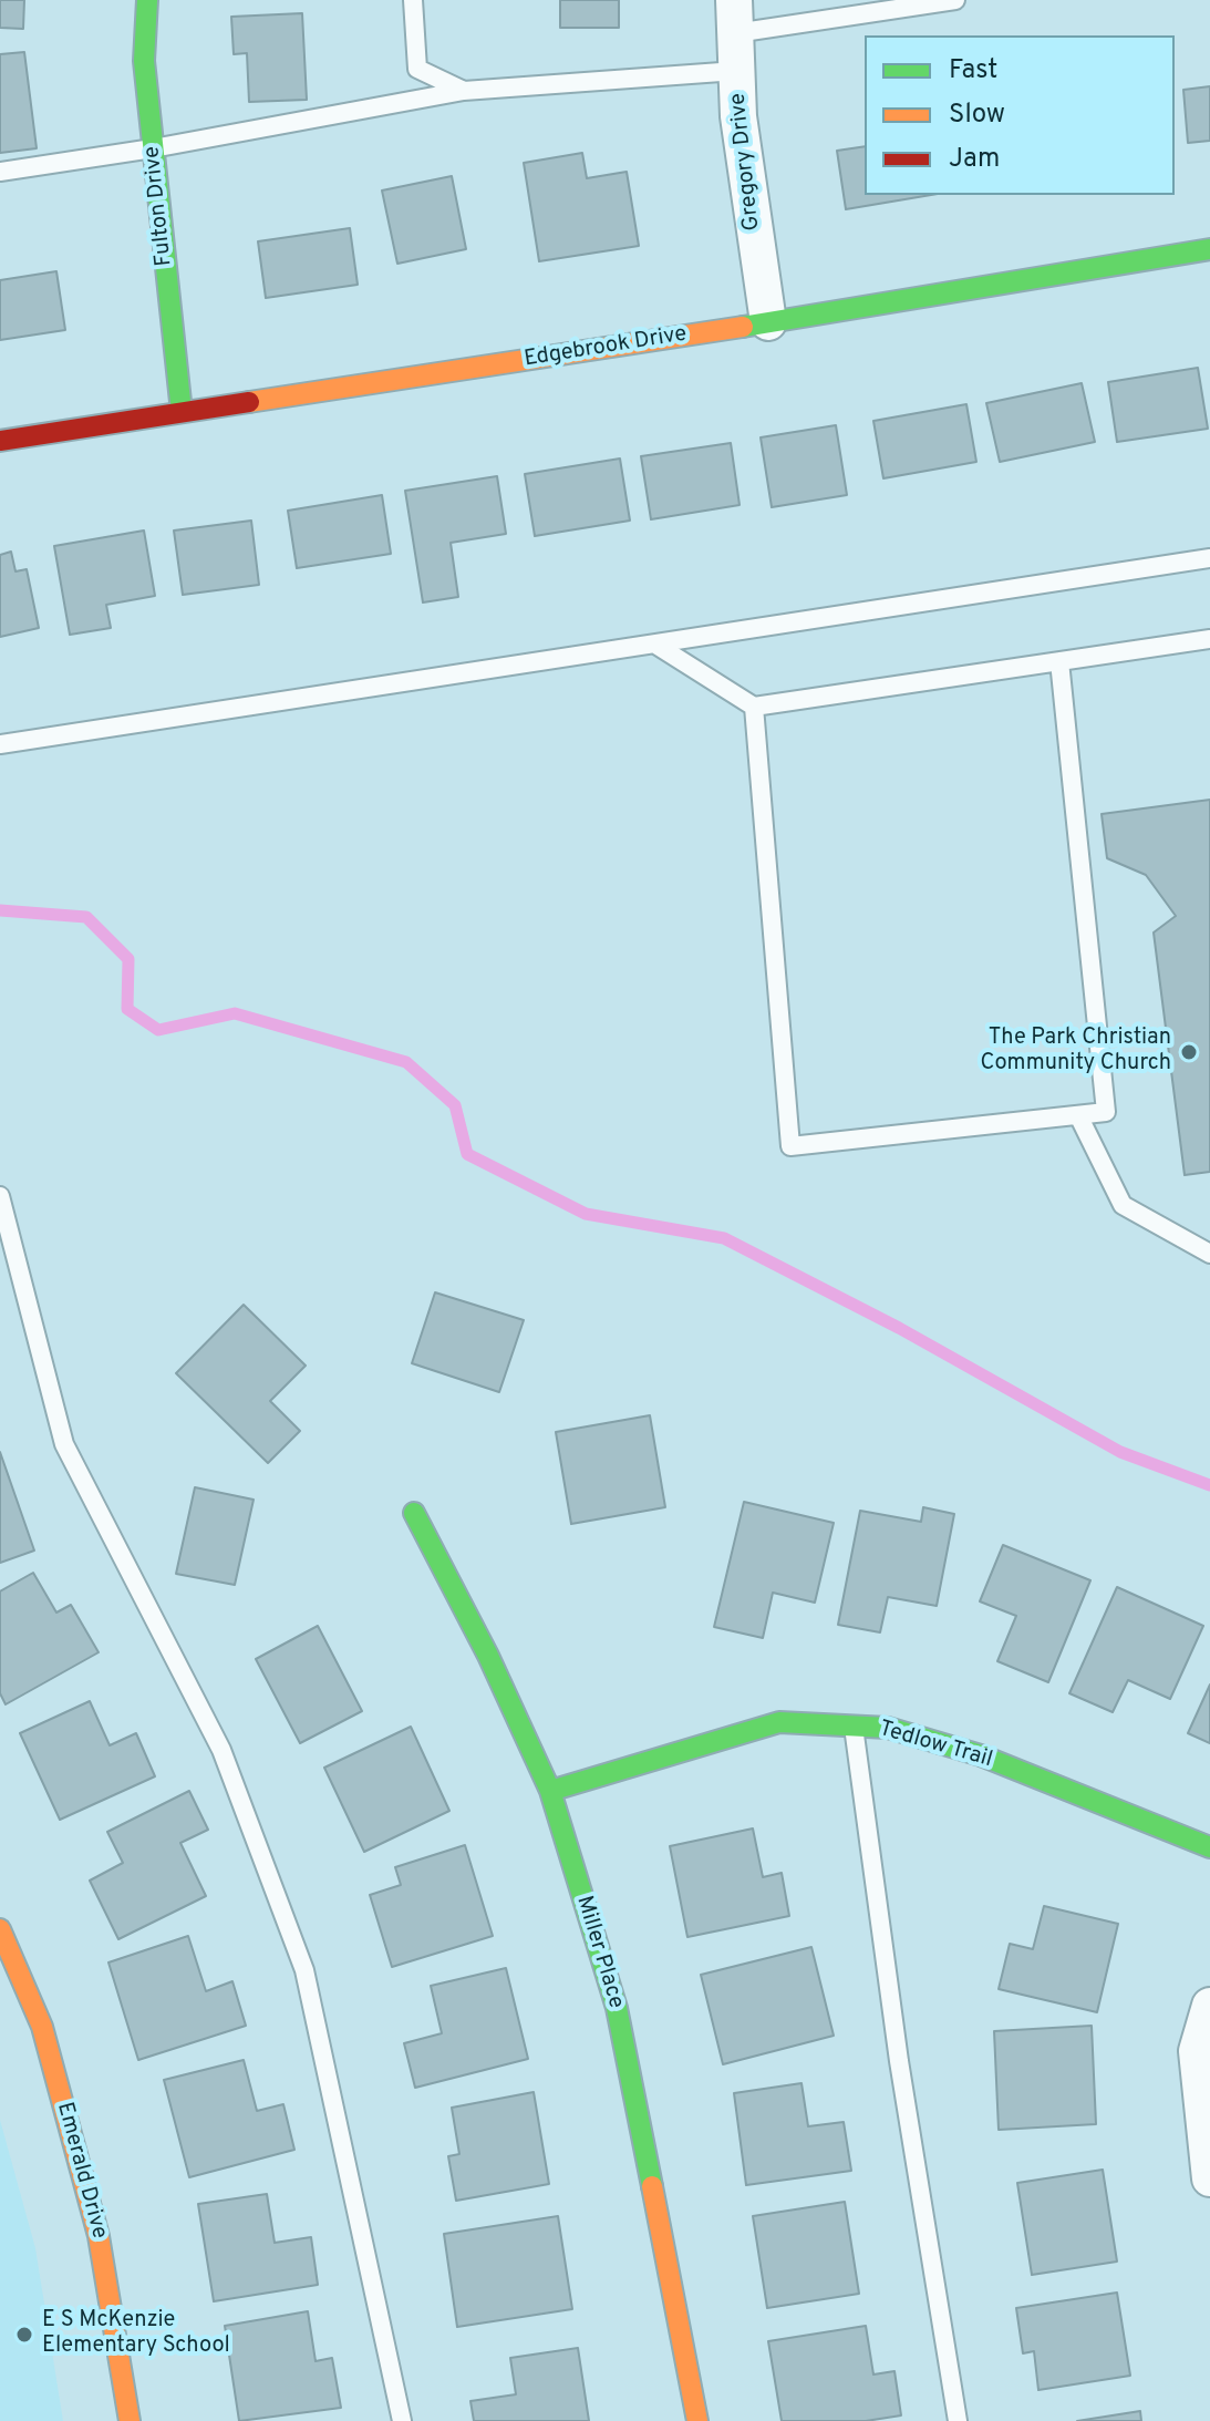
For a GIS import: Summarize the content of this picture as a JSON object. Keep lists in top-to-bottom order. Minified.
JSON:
{"streets":{"street":["Gregory Drive","Fulton Drive","Edgebrook Drive","Tedlow Trail","Miller Place","Emerald Drive"]},"crossings":[["Gregory Drive","Edgebrook Drive"],["Fulton Drive","Edgebrook Drive"],["Tedlow Trail","Miller Place"]],"places":["The Park Christian Community Church","E S McKenzie Elementary School"],"legend":["Fast","Slow","Jam"]}
